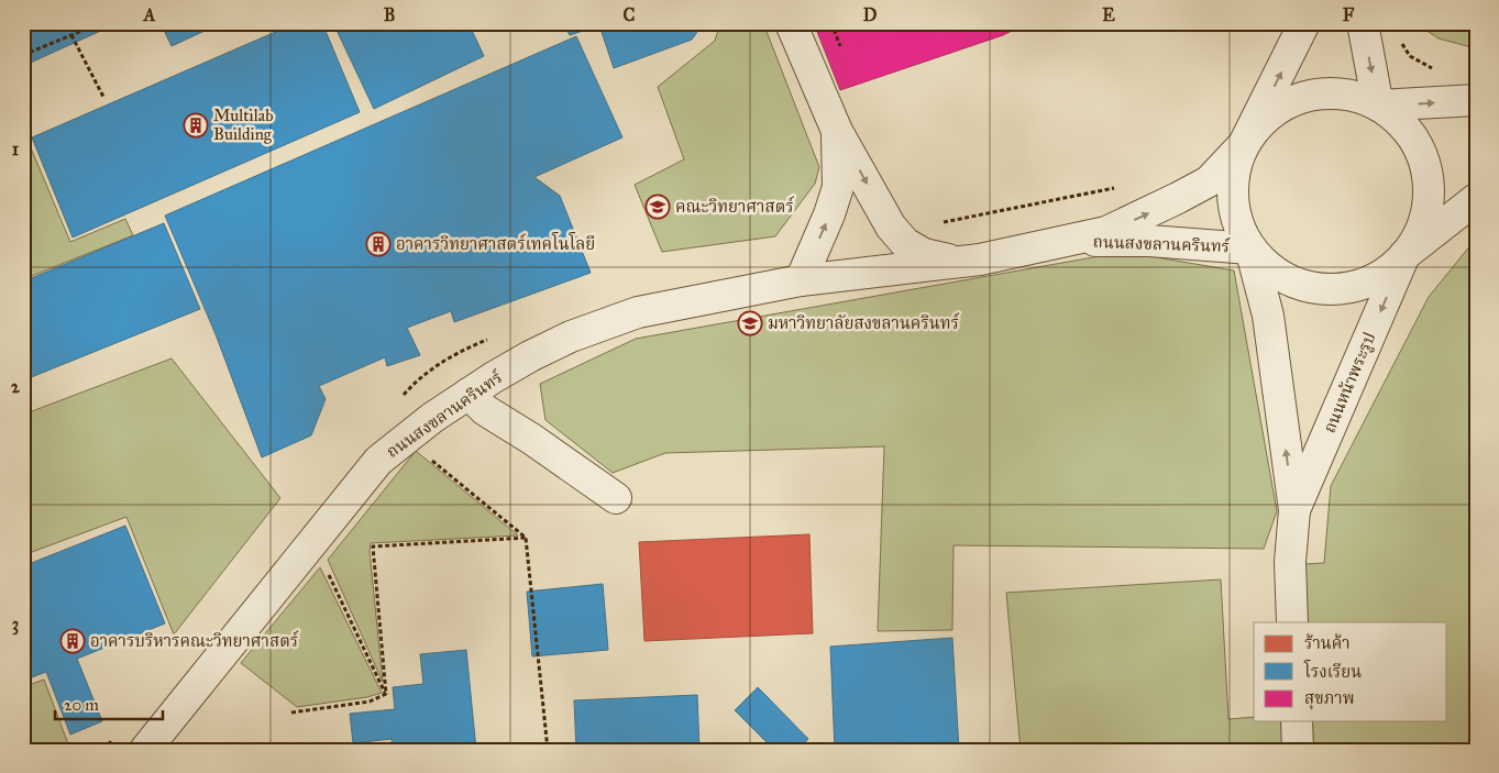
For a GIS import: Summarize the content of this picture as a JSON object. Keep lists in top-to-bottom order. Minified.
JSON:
{"streets":{"street":["ถนนสงขลานครินทร์","ถนนหน้าพระรูป"]},"crossings":[["ถนนสงขลานครินทร์","ถนนหน้าพระรูป"]],"places":{"building":["Multilab Building","อาคารวิทยาศาสตร์เทคโนโลยี","อาคารบริหารคณะวิทยาศาสตร์"],"school or university":["คณะวิทยาศาสตร์","มหาวิทยาลัยสงขลานครินทร์"]},"legend":["ร้านค้า","โรงเรียน","สุขภาพ"],"scale_bar":"20 m","grid":{"columns":["A","B","C","D","E","F"],"rows":["1","2","3"]}}
